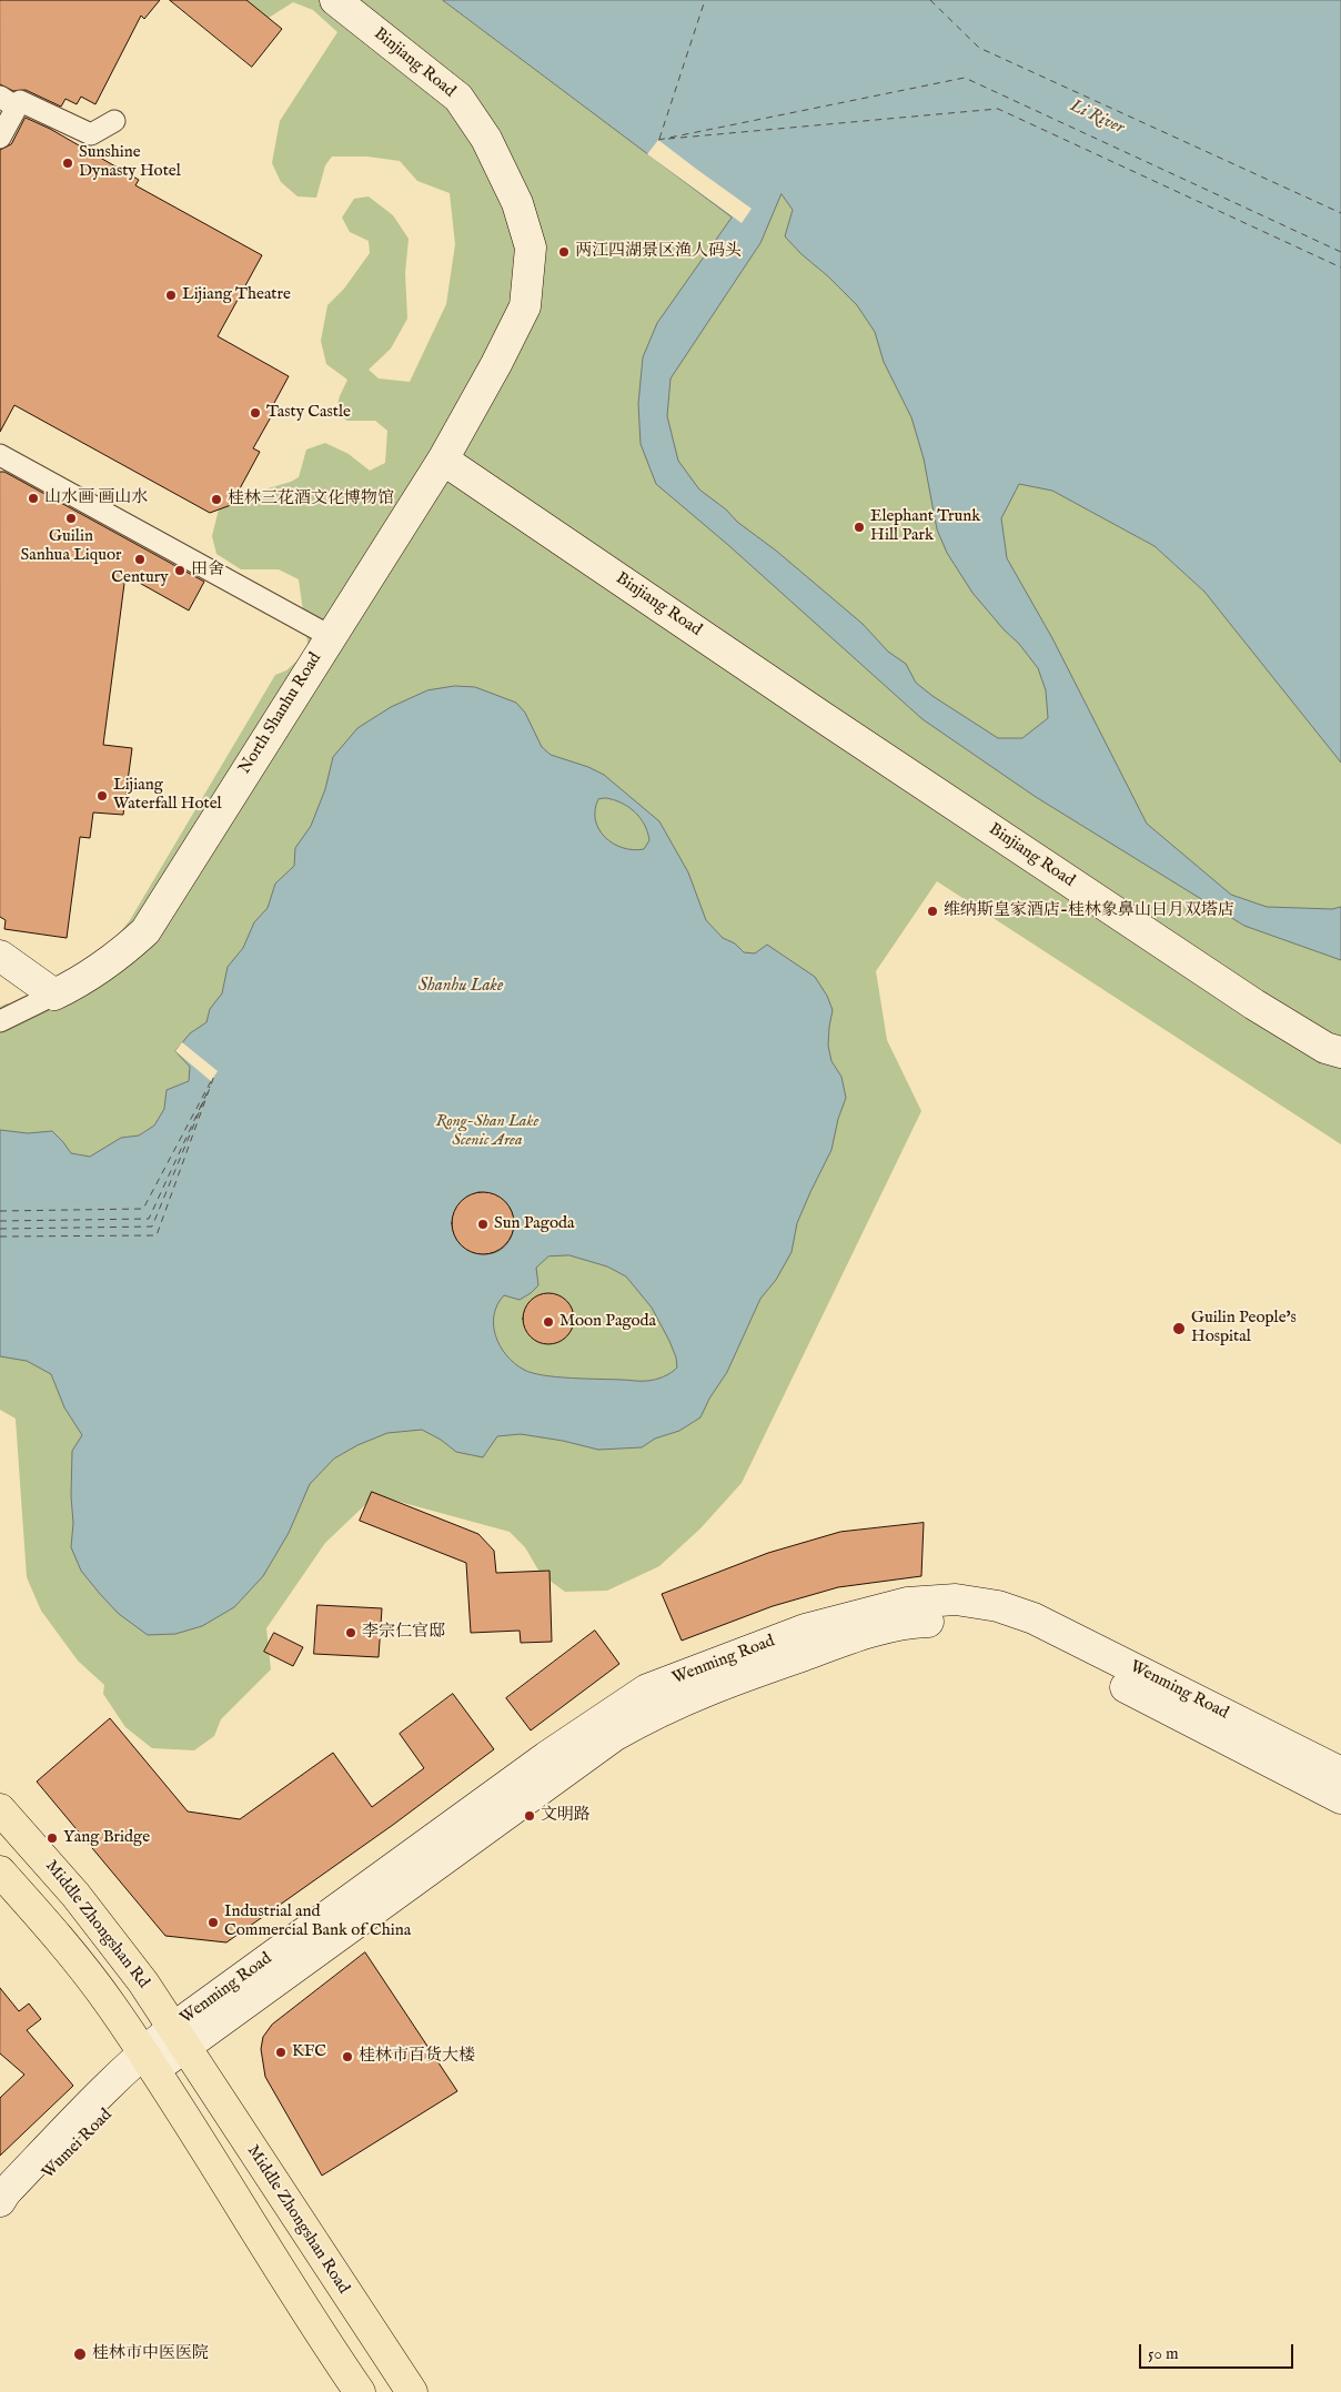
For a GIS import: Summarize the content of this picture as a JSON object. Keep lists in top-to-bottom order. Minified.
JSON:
{"streets":{"highway":["Middle Zhongshan Rd","Middle Zhongshan Road"],"street":["Binjiang Road","North Shanhu Road","Wenming Road","Wumei Road"]},"crossings":[["Binjiang Road","North Shanhu Road"],["Wenming Road","Middle Zhongshan Rd"],["Wenming Road","Middle Zhongshan Road"],["Middle Zhongshan Rd","Middle Zhongshan Road"]],"water":["Li River","Shanhu Lake"],"parks":["Rong-Shan Lake Scenic Area"],"places":["Sunshine Dynasty Hotel","两江四湖景区渔人码头","Lijiang Theatre","Tasty Castle","山水画 画山水","桂林三花酒文化博物馆","Guilin Sanhua Liquor","Elephant Trunk Hill Park","Century","田舍","Lijiang Waterfall Hotel","维纳斯皇家酒店-桂林象鼻山日月双塔店","Sun Pagoda","Moon Pagoda","Guilin People's Hospital","李宗仁官邸","文明路","Yang Bridge","Industrial and Commercial Bank of China","KFC","桂林市百货大楼","桂林市中医医院"],"scale_bar":"50 m"}
